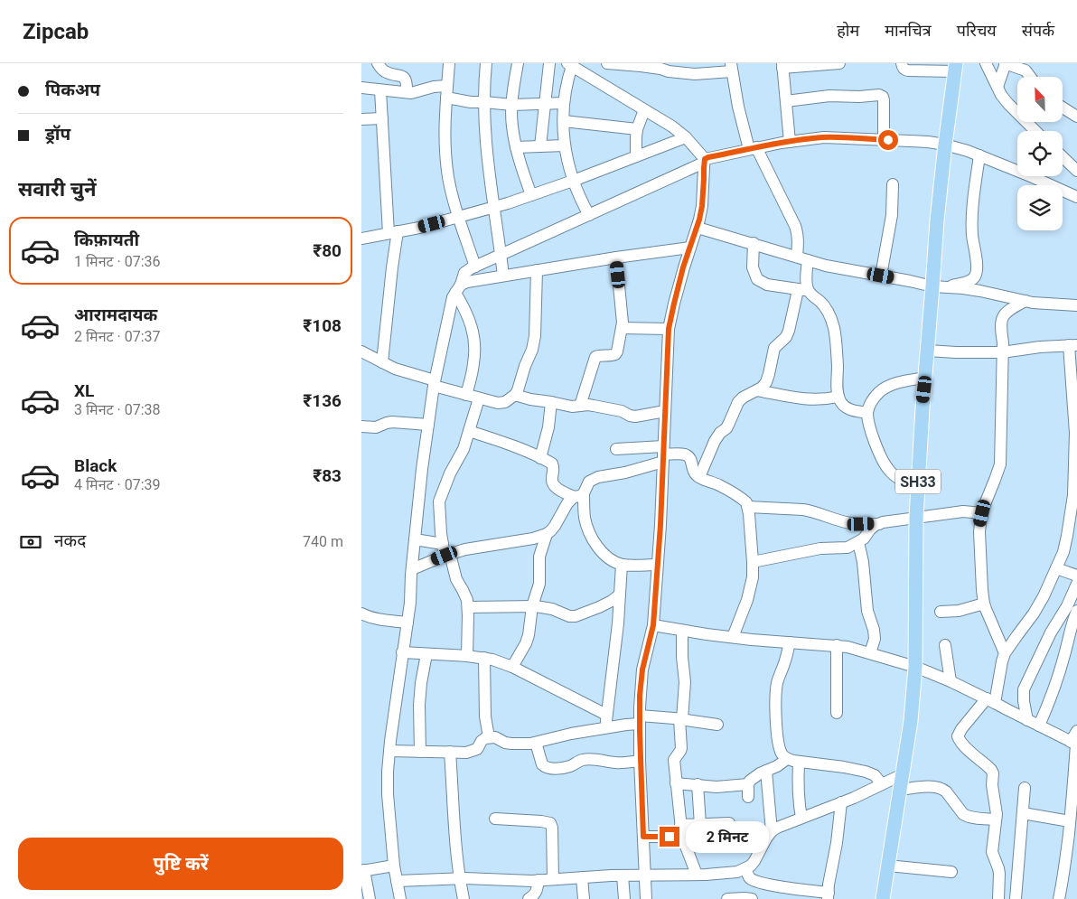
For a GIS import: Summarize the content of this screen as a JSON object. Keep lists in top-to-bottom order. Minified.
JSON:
{"streets":{"main road":["SH33"]},"north":"top left","page":{"header":"Zipcab","nav":["होम","मानचित्र","परिचय","संपर्क"],"banner":["पिकअप","ड्रॉप"],"heading":"सवारी चुनें","list":[{"name":"किफ़ायती","note":"1 मिनट · 07:36","value":"₹80"},{"name":"आरामदायक","note":"2 मिनट · 07:37","value":"₹108"},{"name":"XL","note":"3 मिनट · 07:38","value":"₹136"},{"name":"Black","note":"4 मिनट · 07:39","value":"₹83"}],"pay":["नकद","740 m"],"bubble":"2 मिनट","buttons":"पुष्टि करें"}}
